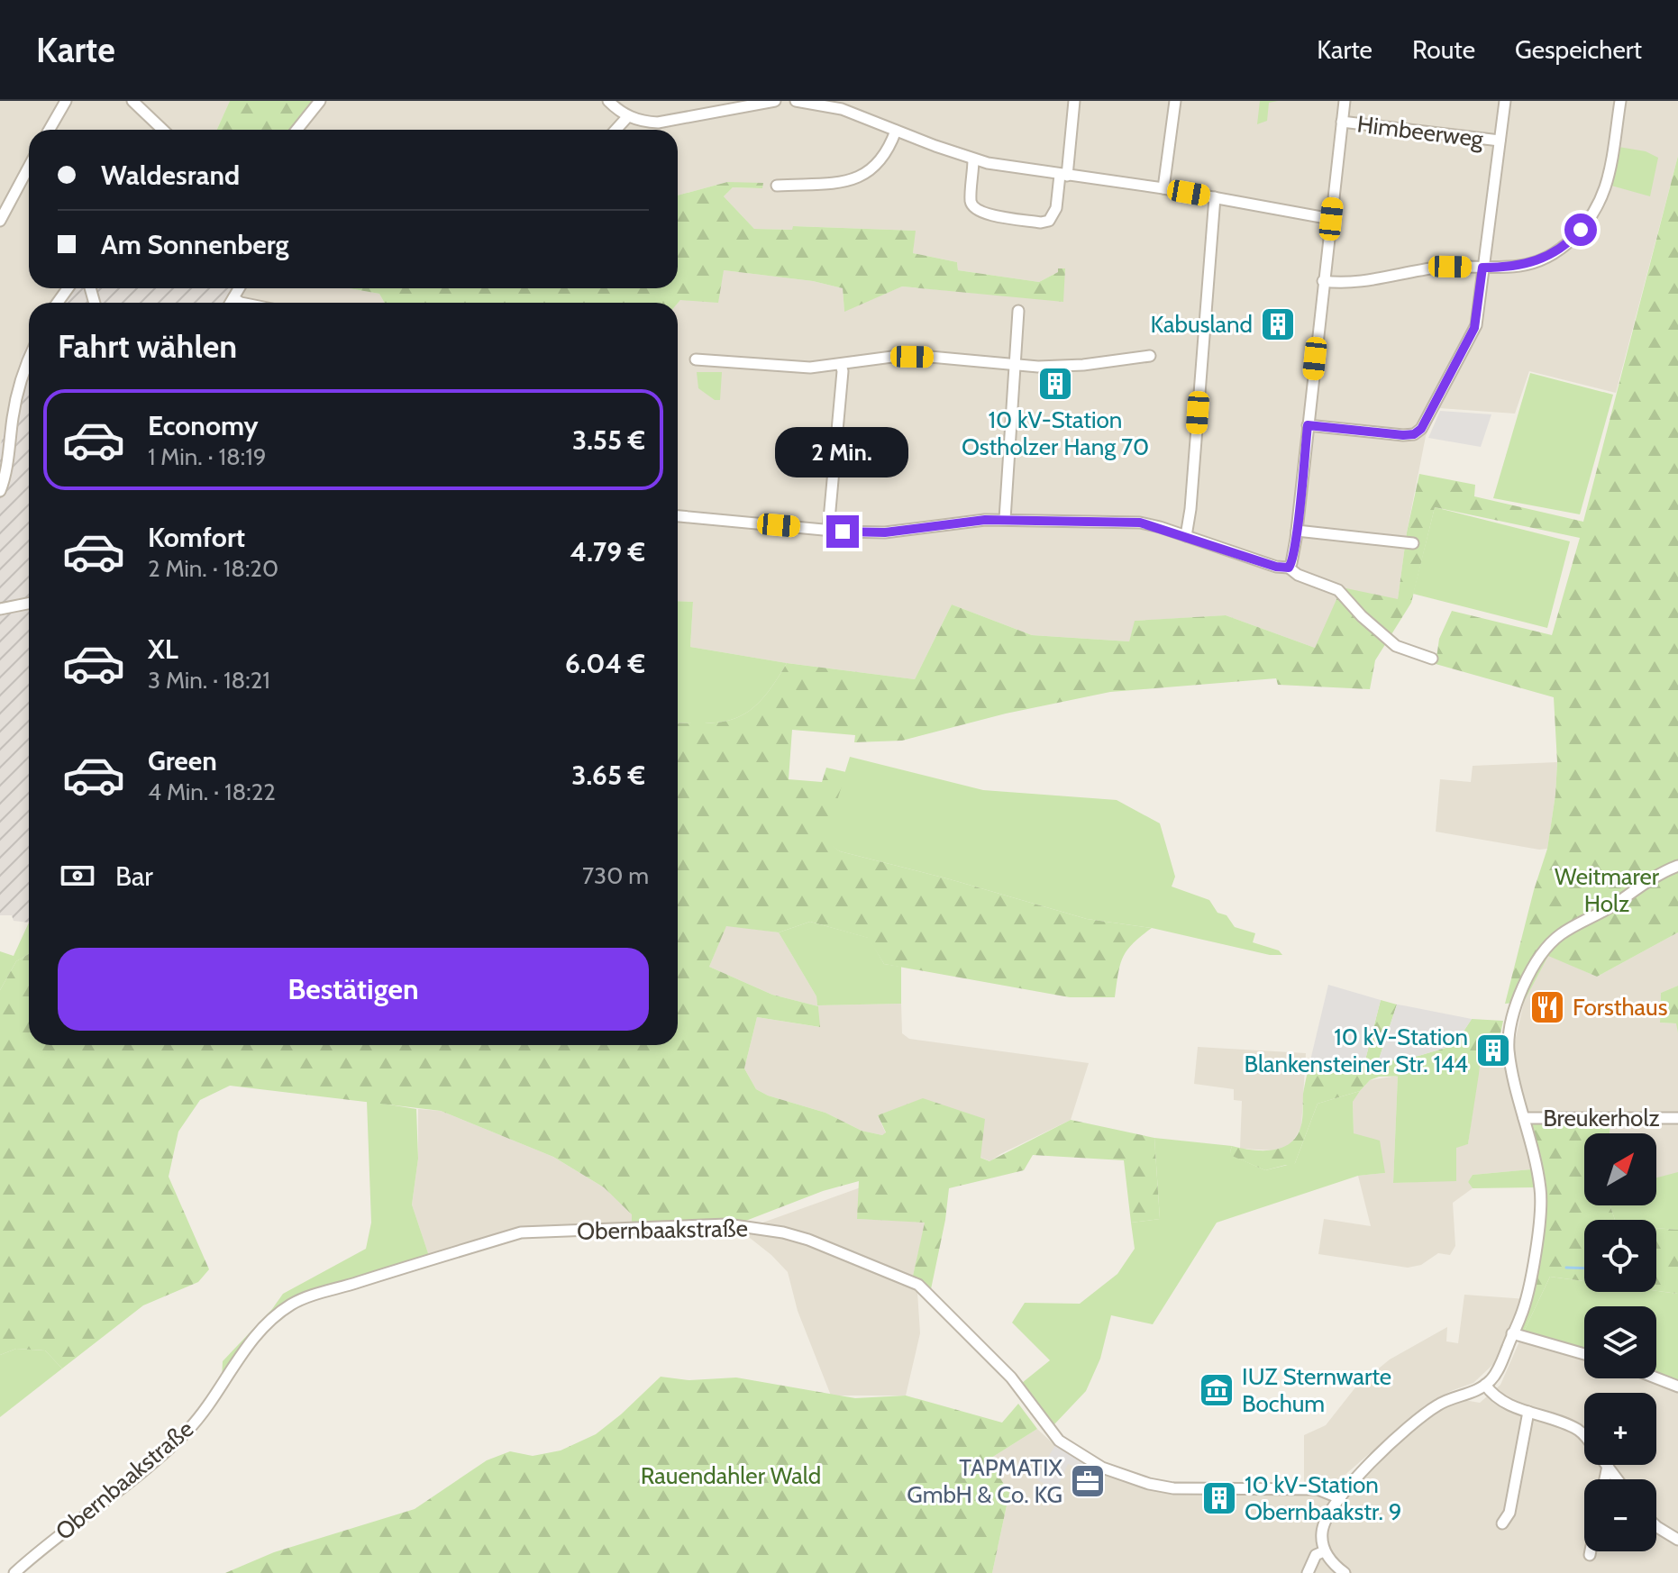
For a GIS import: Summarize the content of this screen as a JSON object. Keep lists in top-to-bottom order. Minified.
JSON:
{"streets":{"street":["Himbeerweg","Breukerholz","Obernbaakstraße"]},"parks":["Weitmarer Holz","Rauendahler Wald"],"places":{"building":["Kabusland","10 kV-Station Ostholzer Hang 70","10 kV-Station Blankensteiner Str. 144","10 kV-Station Obernbaakstr. 9"],"restaurant":["Forsthaus"],"museum":["IUZ Sternwarte Bochum"],"office":["TAPMATIX GmbH & Co. KG"]},"north":"top right","page":{"header":"Karte","nav":["Karte","Route","Gespeichert"],"banner":["Waldesrand","Am Sonnenberg"],"heading":"Fahrt wählen","list":[{"name":"Economy","note":"1 Min. · 18:19","value":"3.55 €"},{"name":"Komfort","note":"2 Min. · 18:20","value":"4.79 €"},{"name":"XL","note":"3 Min. · 18:21","value":"6.04 €"},{"name":"Green","note":"4 Min. · 18:22","value":"3.65 €"}],"bubble":"2 Min.","pay":["Bar","730 m"],"buttons":"Bestätigen","map_buttons":["+","−"]}}
